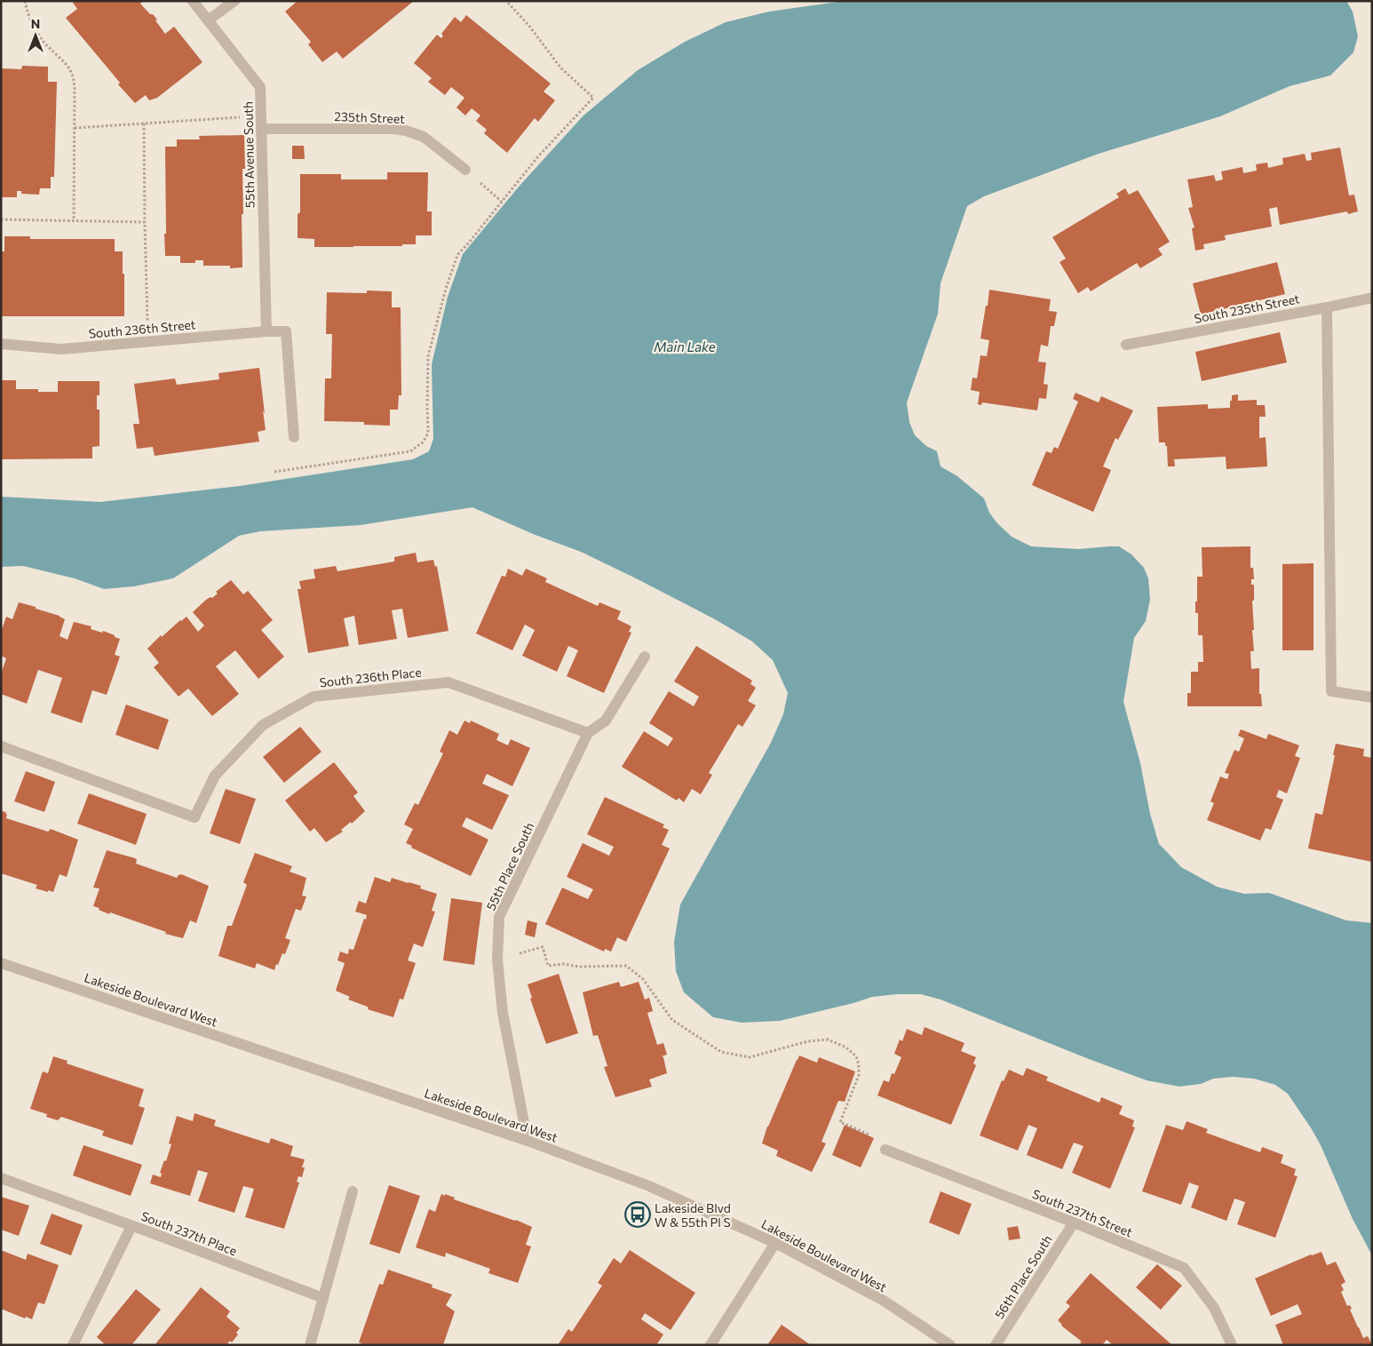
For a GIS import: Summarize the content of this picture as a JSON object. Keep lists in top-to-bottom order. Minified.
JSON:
{"streets":{"street":["235th Street","55th Avenue South","South 235th Street","South 236th Street","South 236th Place","55th Place South","Lakeside Boulevard West","South 237th Street","South 237th Place","56th Place South"]},"crossings":[["235th Street","55th Avenue South"],["55th Avenue South","South 236th Street"],["South 236th Place","55th Place South"],["55th Place South","Lakeside Boulevard West"],["South 237th Street","56th Place South"]],"water":["Main Lake"],"places":{"bus stop":["Lakeside Blvd W & 55th Pl S"]},"north":"top"}
